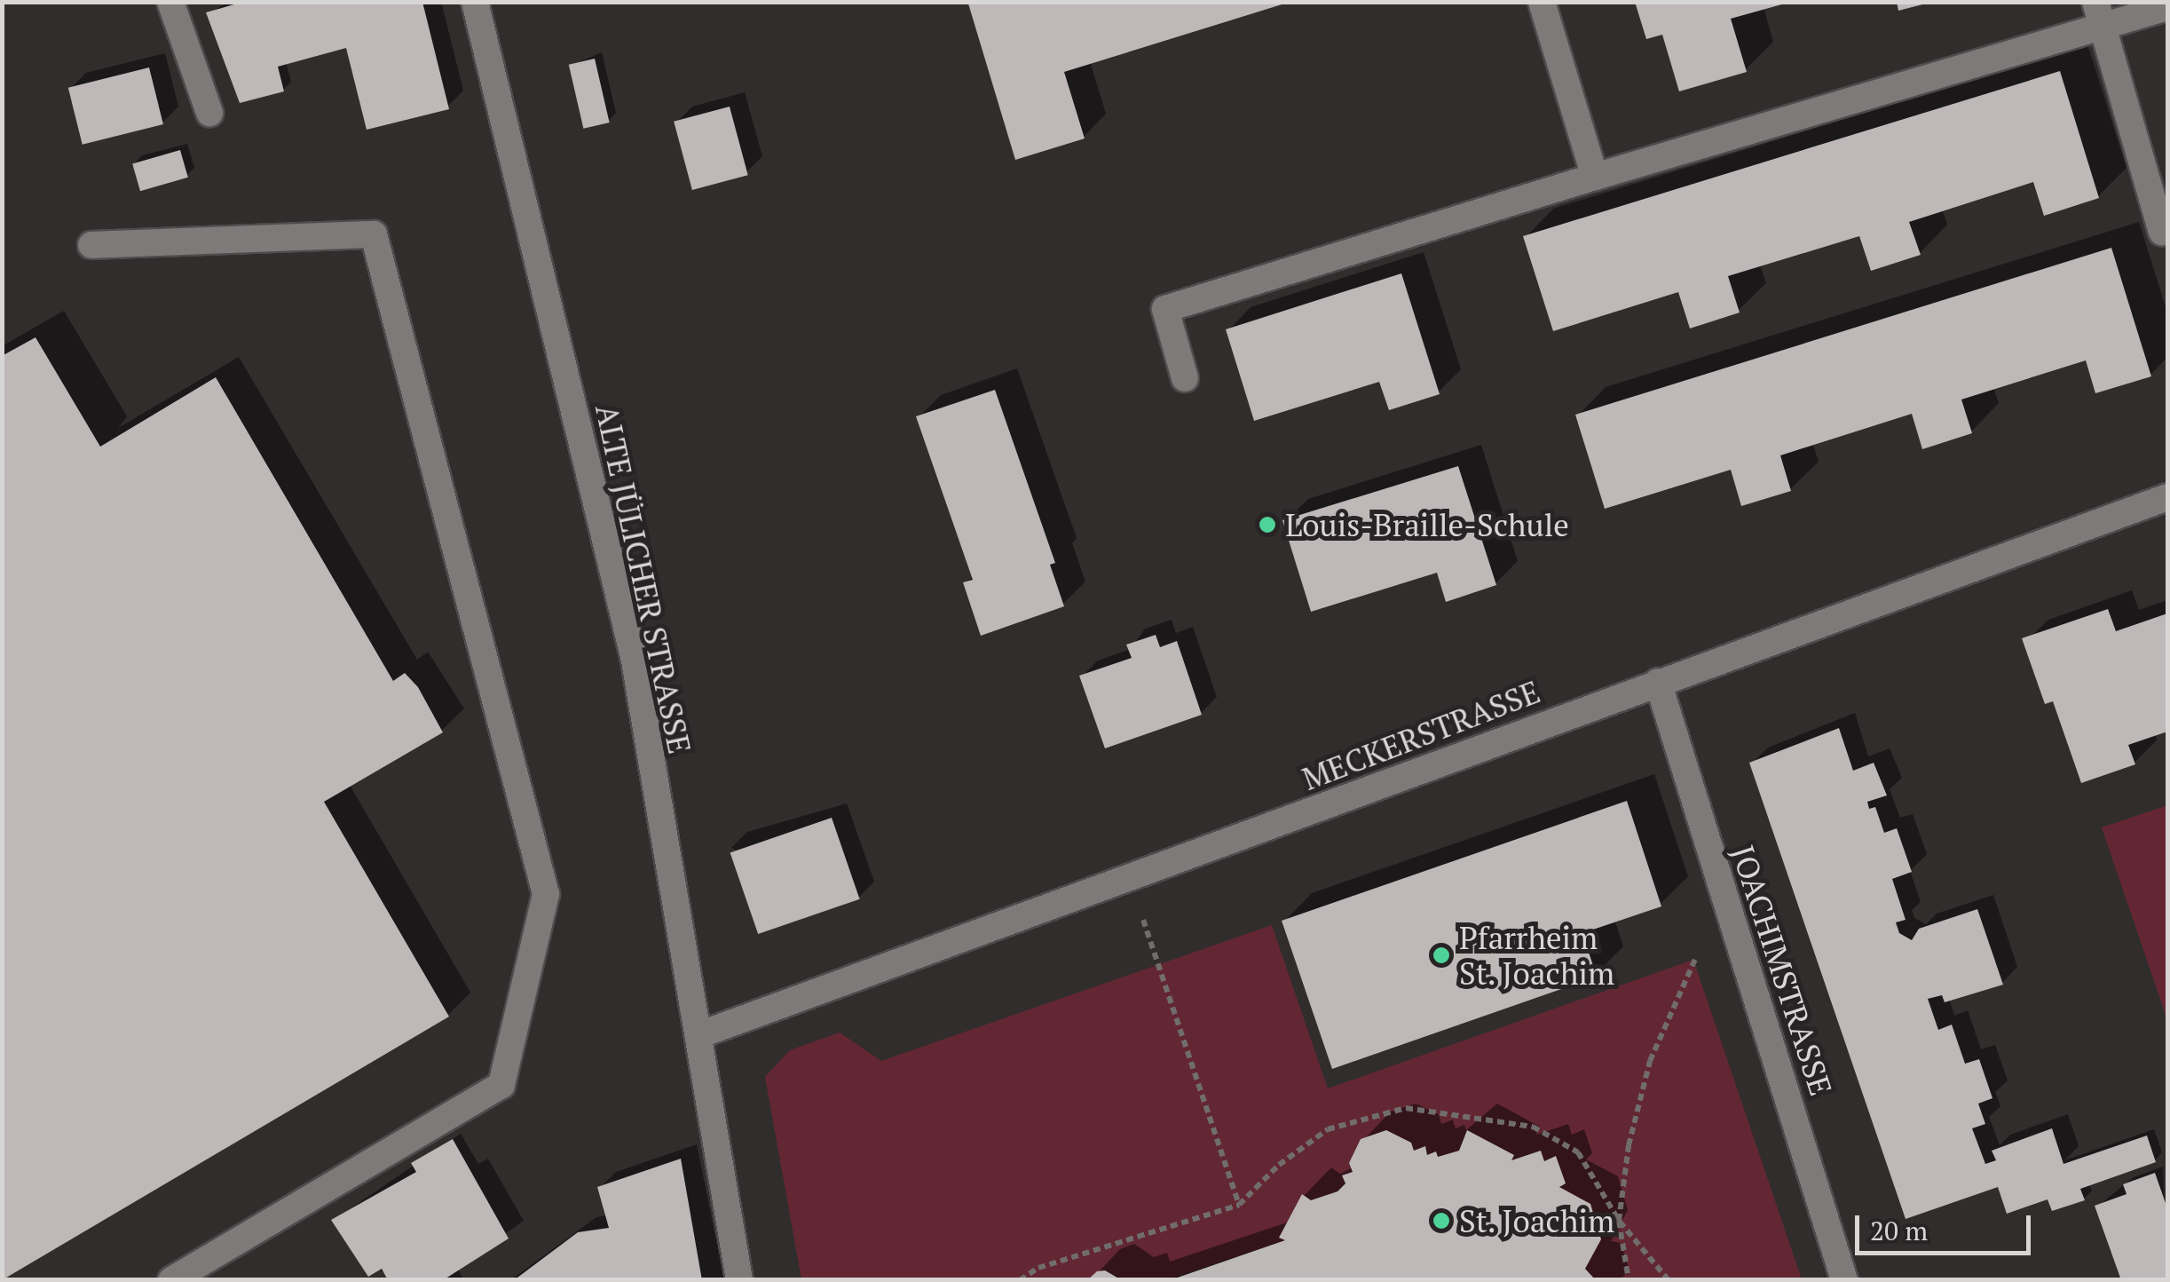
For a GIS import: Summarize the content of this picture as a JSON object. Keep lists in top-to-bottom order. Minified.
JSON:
{"streets":{"street":["ALTE JÜLICHER STRASSE","MECKERSTRASSE","JOACHIMSTRASSE"]},"crossings":[["ALTE JÜLICHER STRASSE","MECKERSTRASSE"],["MECKERSTRASSE","JOACHIMSTRASSE"]],"places":["Louis-Braille-Schule","Pfarrheim St. Joachim","St. Joachim"],"scale_bar":"20 m"}
